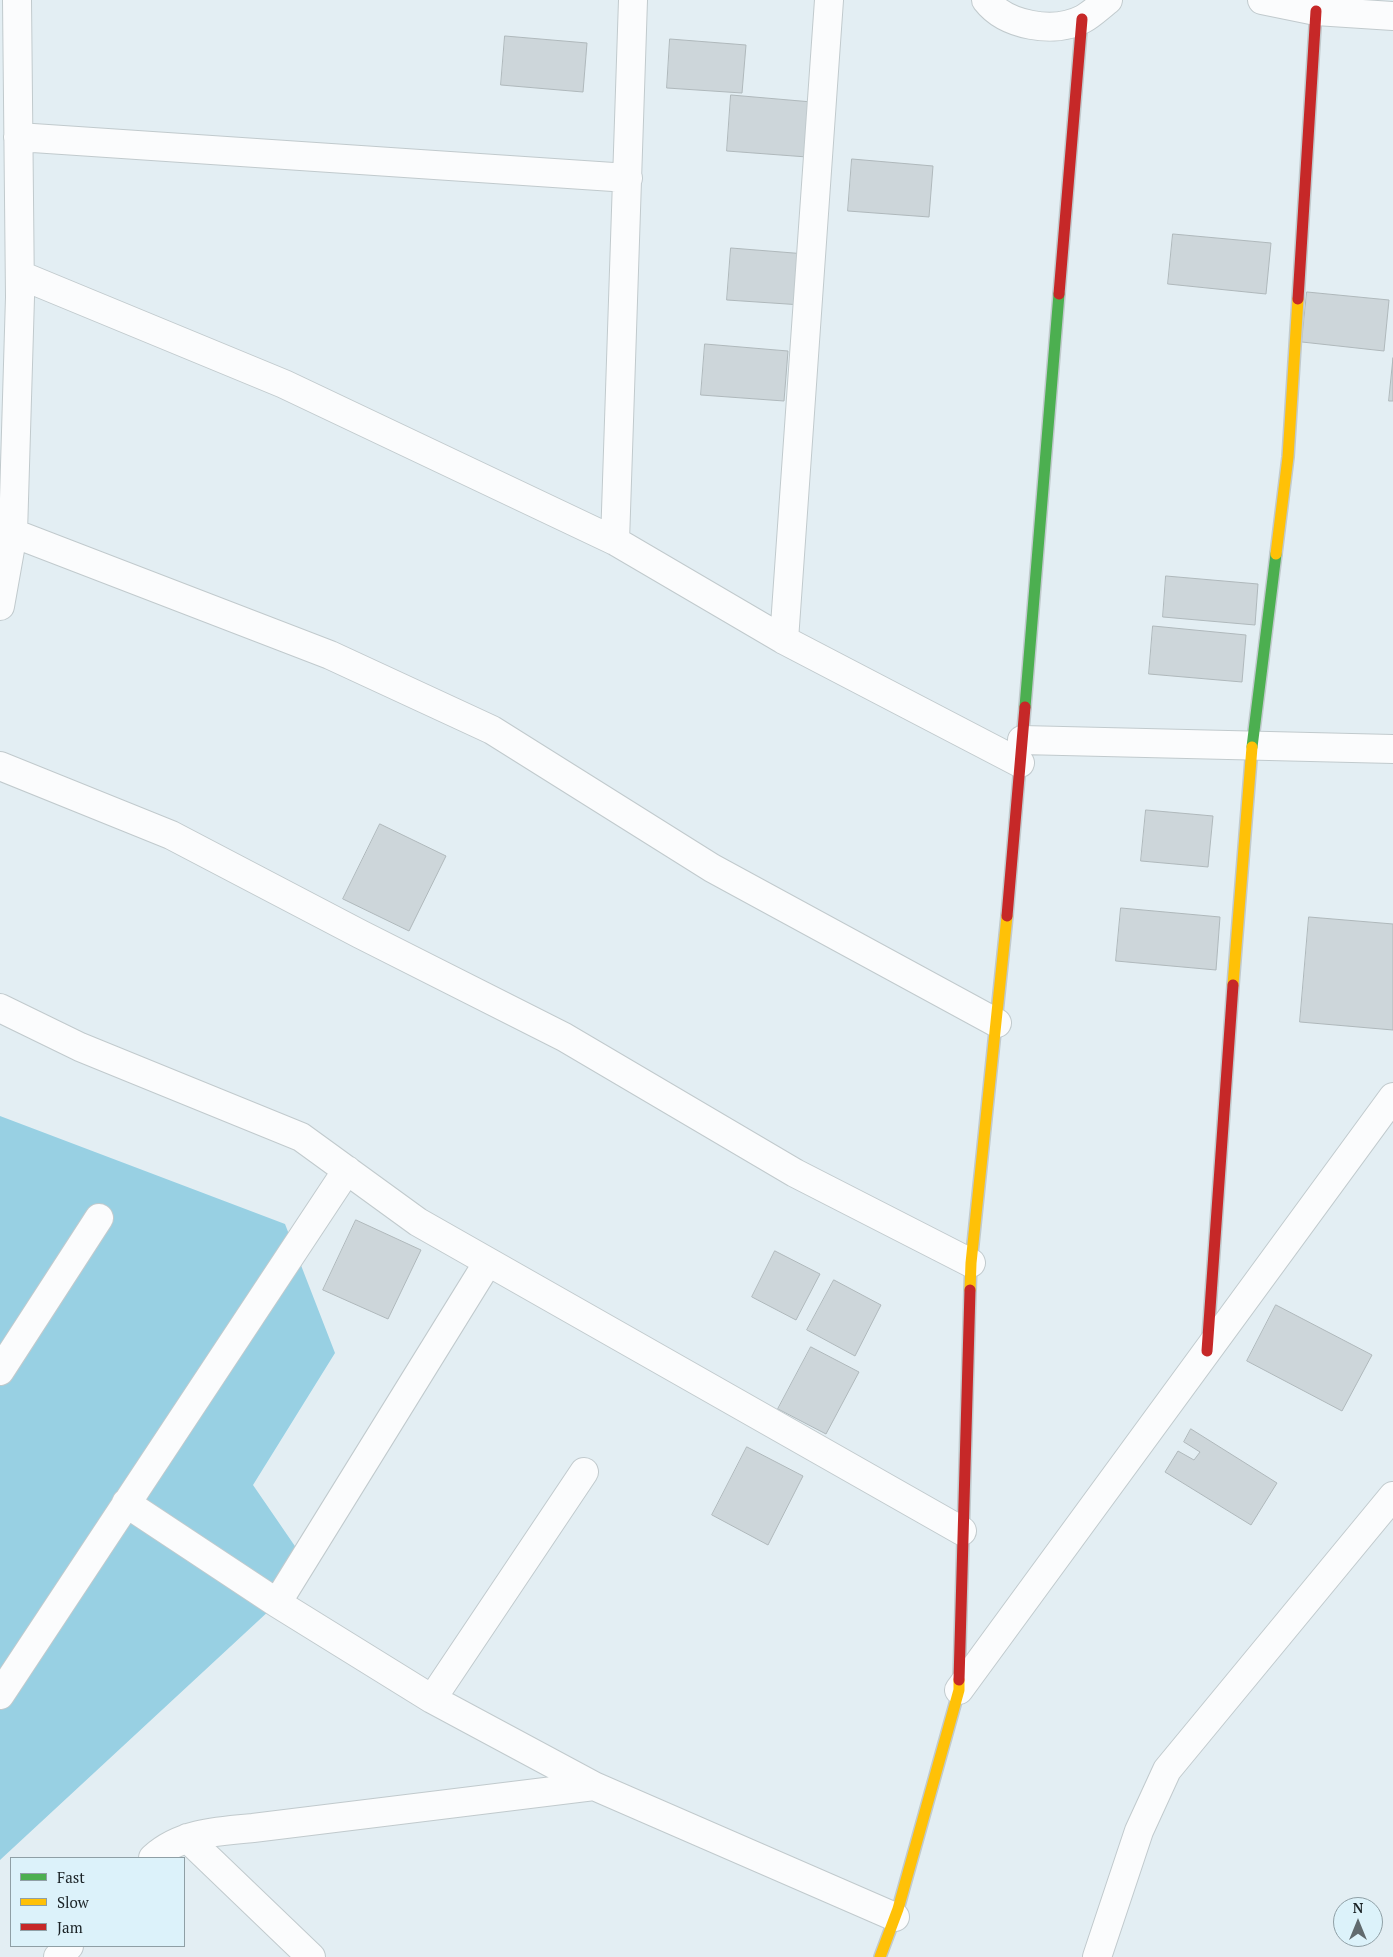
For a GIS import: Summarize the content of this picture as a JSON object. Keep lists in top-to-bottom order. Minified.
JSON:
{"legend":["Fast","Slow","Jam"],"north":"top"}
